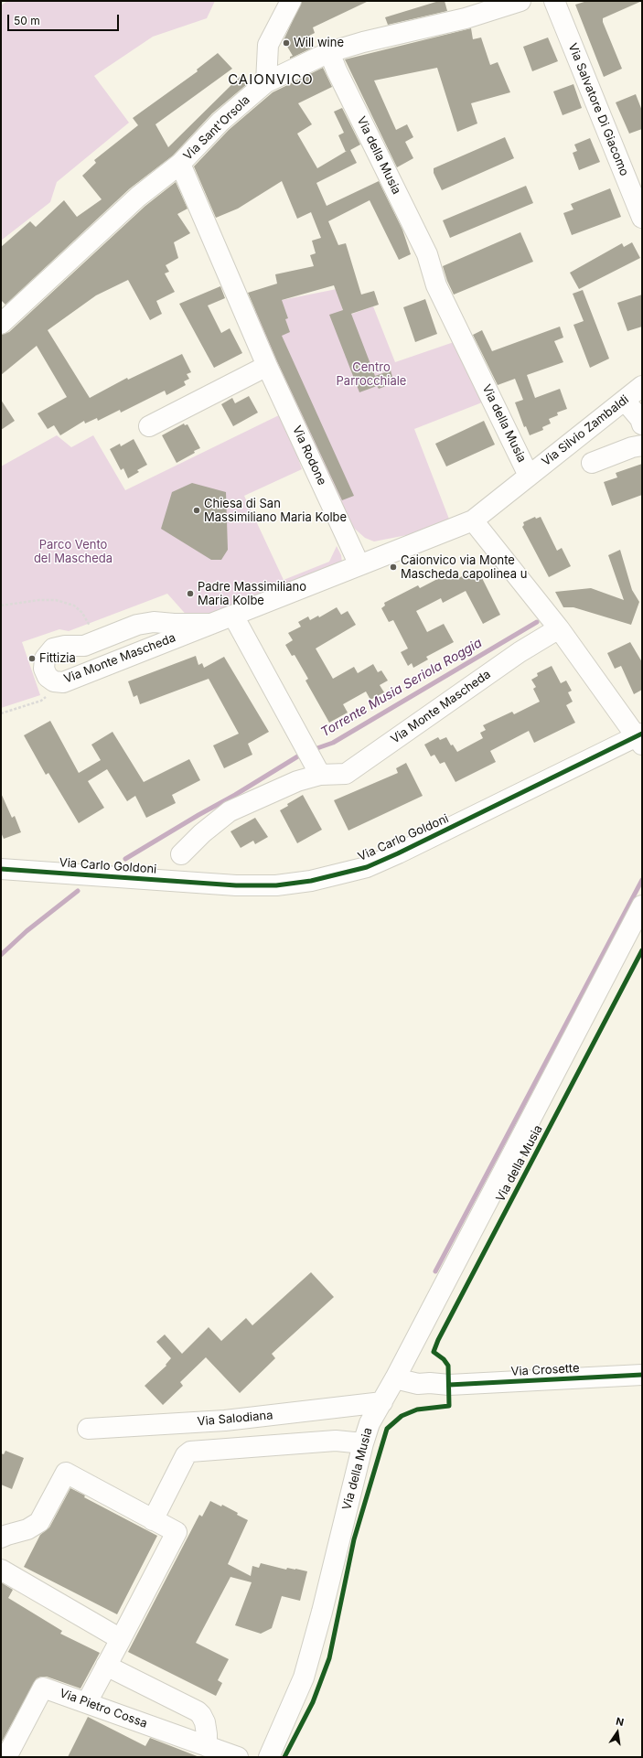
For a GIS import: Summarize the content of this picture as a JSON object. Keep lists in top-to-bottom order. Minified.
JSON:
{"streets":{"street":["Via Salvatore Di Giacomo","Via Sant'Orsola","Via della Musia","Via Silvio Zambaldi","Via Rodone","Via Monte Mascheda","Via Carlo Goldoni","Via Crosette","Via Salodiana","Via Pietro Cossa"]},"crossings":[["Via Sant'Orsola","Via della Musia"],["Via Sant'Orsola","Via Rodone"],["Via della Musia","Via Silvio Zambaldi"],["Via della Musia","Via Monte Mascheda"],["Via della Musia","Via Crosette"],["Via della Musia","Via Salodiana"],["Via Rodone","Via Monte Mascheda"]],"districts":["CAIONVICO"],"water":["Torrente Musia Seriola Roggia"],"parks":["Centro Parrocchiale","Parco Vento del Mascheda"],"places":["Will wine","Chiesa di San Massimiliano Maria Kolbe","Caionvico via Monte Mascheda capolinea u","Padre Massimiliano Maria Kolbe","Fittizia"],"scale_bar":"50 m","north":"top"}
